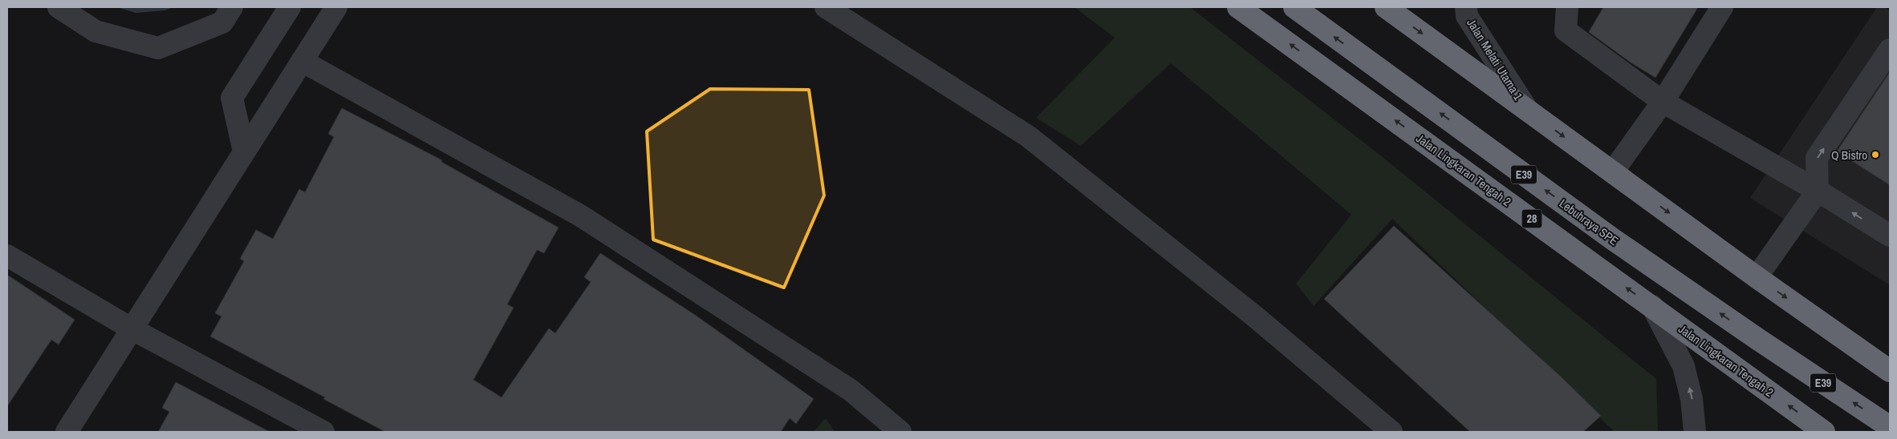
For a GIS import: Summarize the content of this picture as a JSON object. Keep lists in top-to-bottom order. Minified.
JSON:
{"streets":{"highway":["Jalan Lingkaran Tengah 2","E39","28","Lebuhraya SPE"],"street":["Jalan Melati Utama 1"]},"places":["Q Bistro"]}
